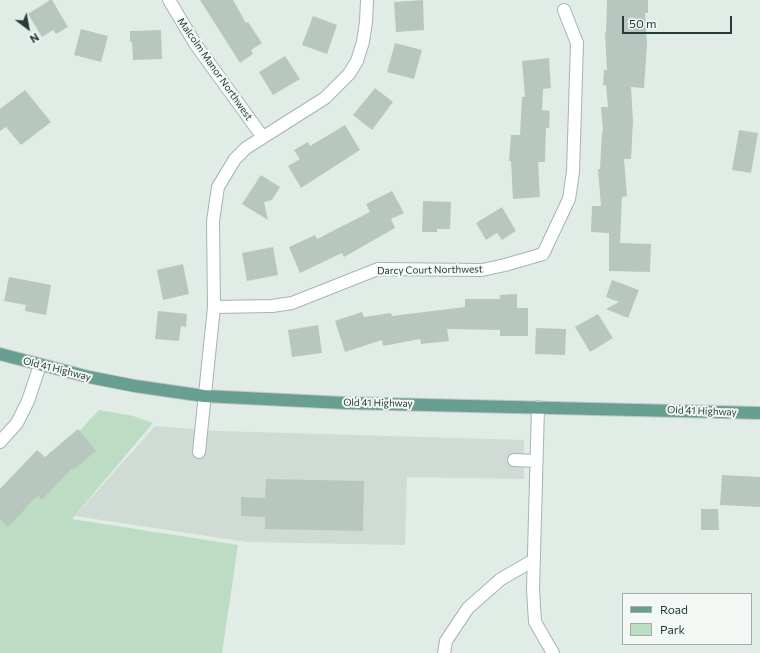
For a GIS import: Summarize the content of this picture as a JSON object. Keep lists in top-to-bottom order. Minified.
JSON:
{"streets":{"main road":["Old 41 Highway"],"street":["Malcolm Manor Northwest","Darcy Court Northwest"]},"legend":["Road","Park"],"scale_bar":"50 m","north":"bottom right"}
